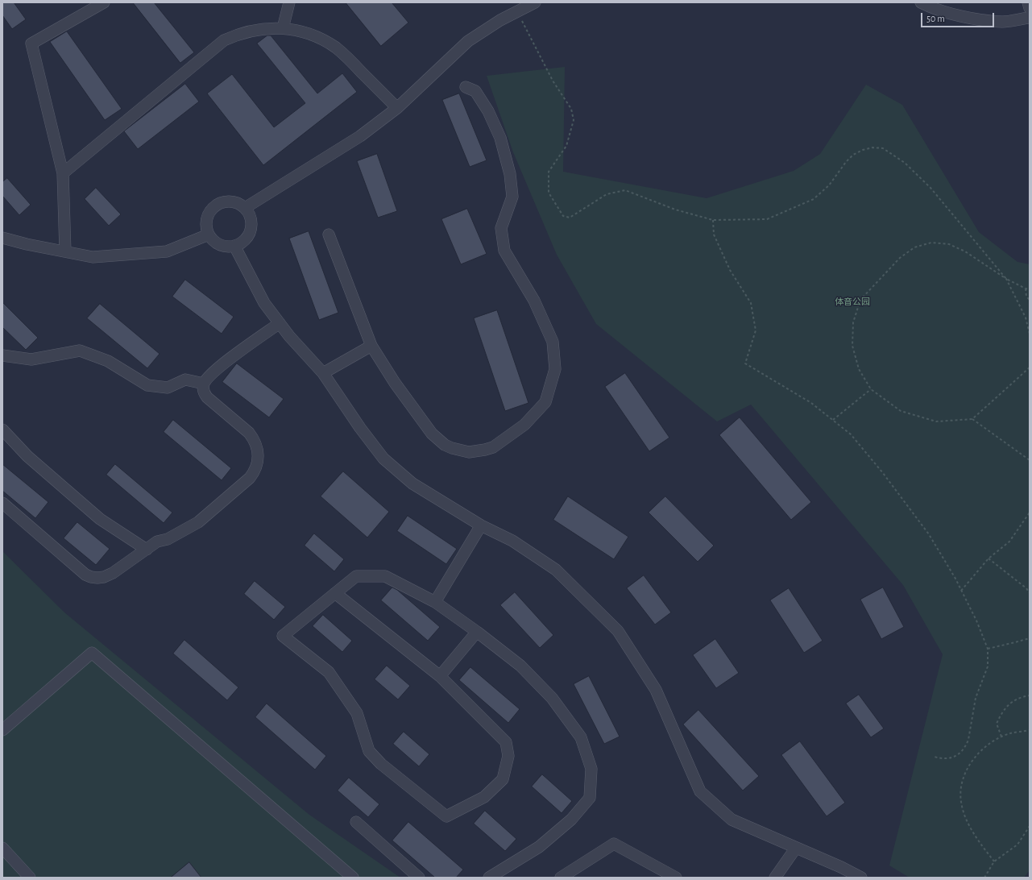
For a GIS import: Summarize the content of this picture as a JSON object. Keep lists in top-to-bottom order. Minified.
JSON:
{"parks":["体音公园"],"scale_bar":"50 m"}
